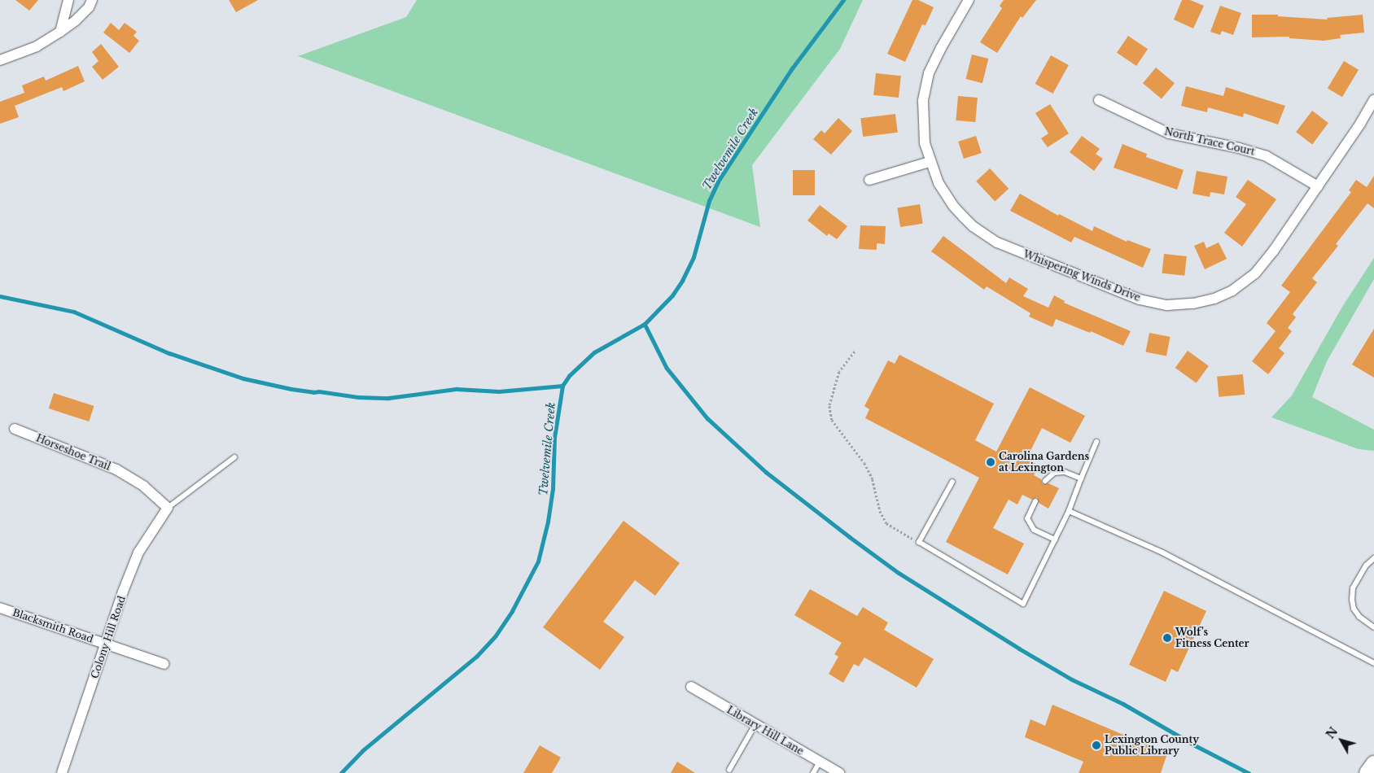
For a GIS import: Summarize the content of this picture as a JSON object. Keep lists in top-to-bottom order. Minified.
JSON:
{"streets":{"street":["North Trace Court","Whispering Winds Drive","Horseshoe Trail","Blacksmith Road","Colony Hill Road","Library Hill Lane"]},"crossings":[["North Trace Court","Whispering Winds Drive"],["Horseshoe Trail","Colony Hill Road"],["Blacksmith Road","Colony Hill Road"]],"water":["Twelvemile Creek"],"places":["Carolina Gardens at Lexington","Wolf's Fitness Center","Lexington County Public Library"],"north":"top left"}
